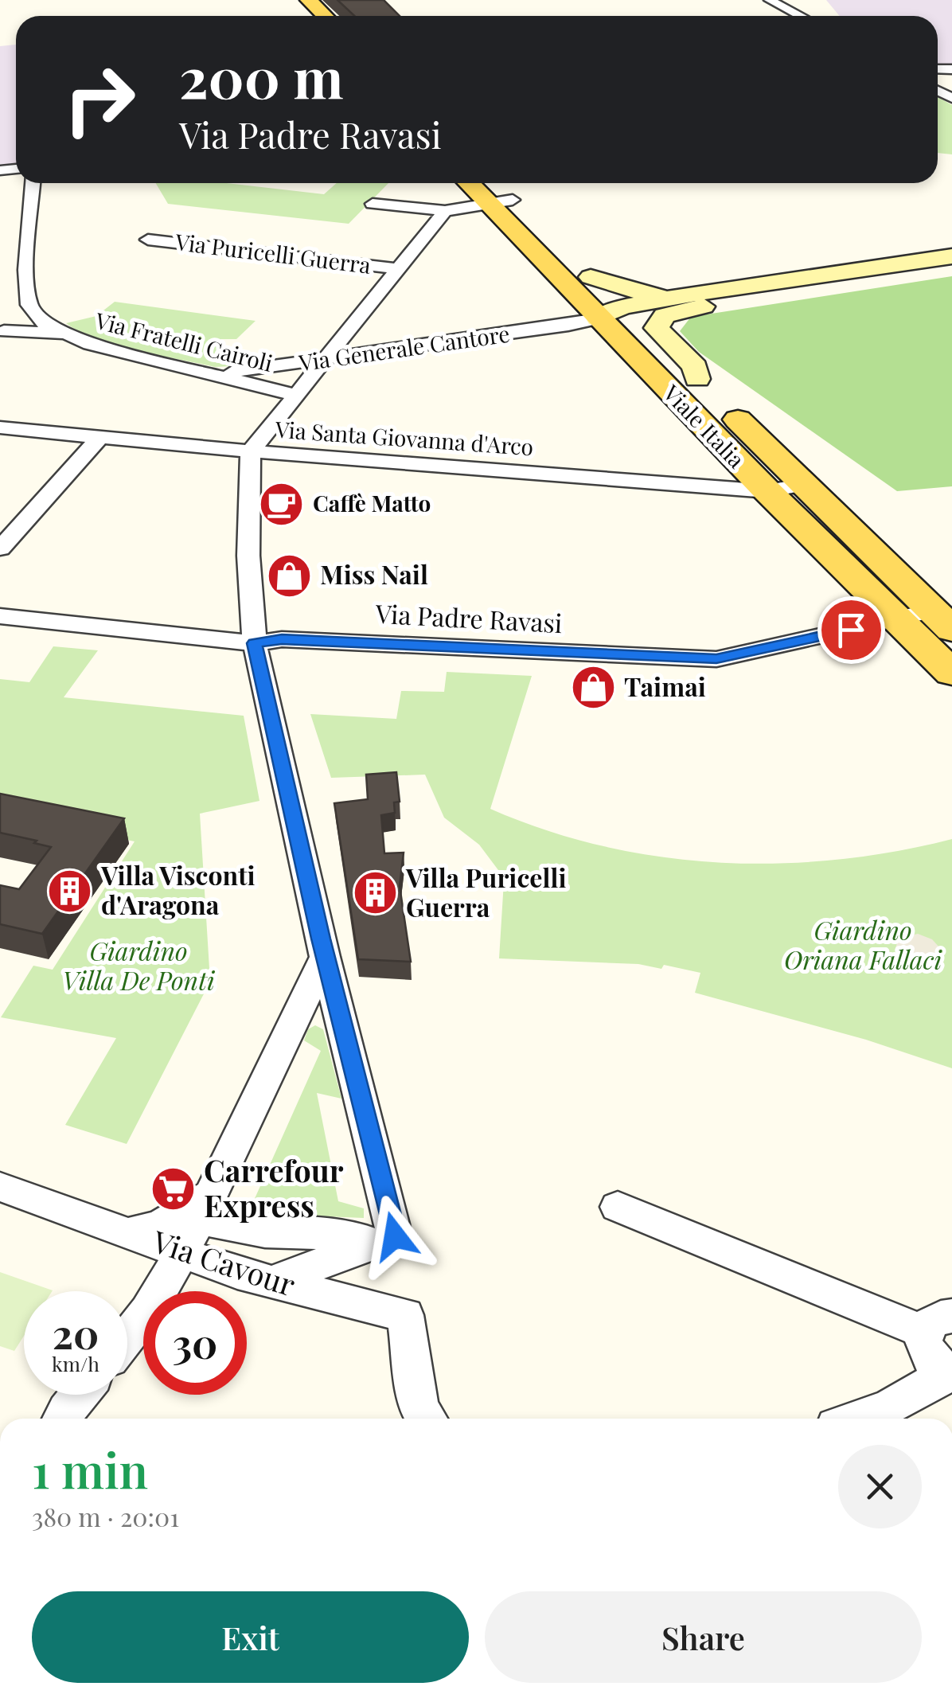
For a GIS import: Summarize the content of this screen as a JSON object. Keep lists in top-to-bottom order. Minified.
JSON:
{"streets":{"main road":["Viale Italia"],"street":["Via Puricelli Guerra","Via Fratelli Cairoli","Via Generale Cantore","Via Santa Giovanna d'Arco","Via Padre Ravasi","Via Cavour"]},"crossings":[["Via Puricelli Guerra","Via Fratelli Cairoli"],["Via Puricelli Guerra","Via Generale Cantore"],["Via Puricelli Guerra","Via Santa Giovanna d'Arco"],["Via Fratelli Cairoli","Via Generale Cantore"],["Via Generale Cantore","Viale Italia"],["Viale Italia","Via Santa Giovanna d'Arco"],["Viale Italia","Via Padre Ravasi"]],"parks":["Giardino Oriana Fallaci","Giardino Villa De Ponti"],"places":{"cafe":["Caffè Matto"],"shop":["Miss Nail","Taimai"],"building":["Villa Visconti d'Aragona","Villa Puricelli Guerra"],"supermarket":["Carrefour Express"]},"page":{"turn":["200 m","Via Padre Ravasi"],"speed":"20 km/h","limit":"30","heading":["1 min","380 m · 20:01"],"buttons":["Exit","Share"]}}
